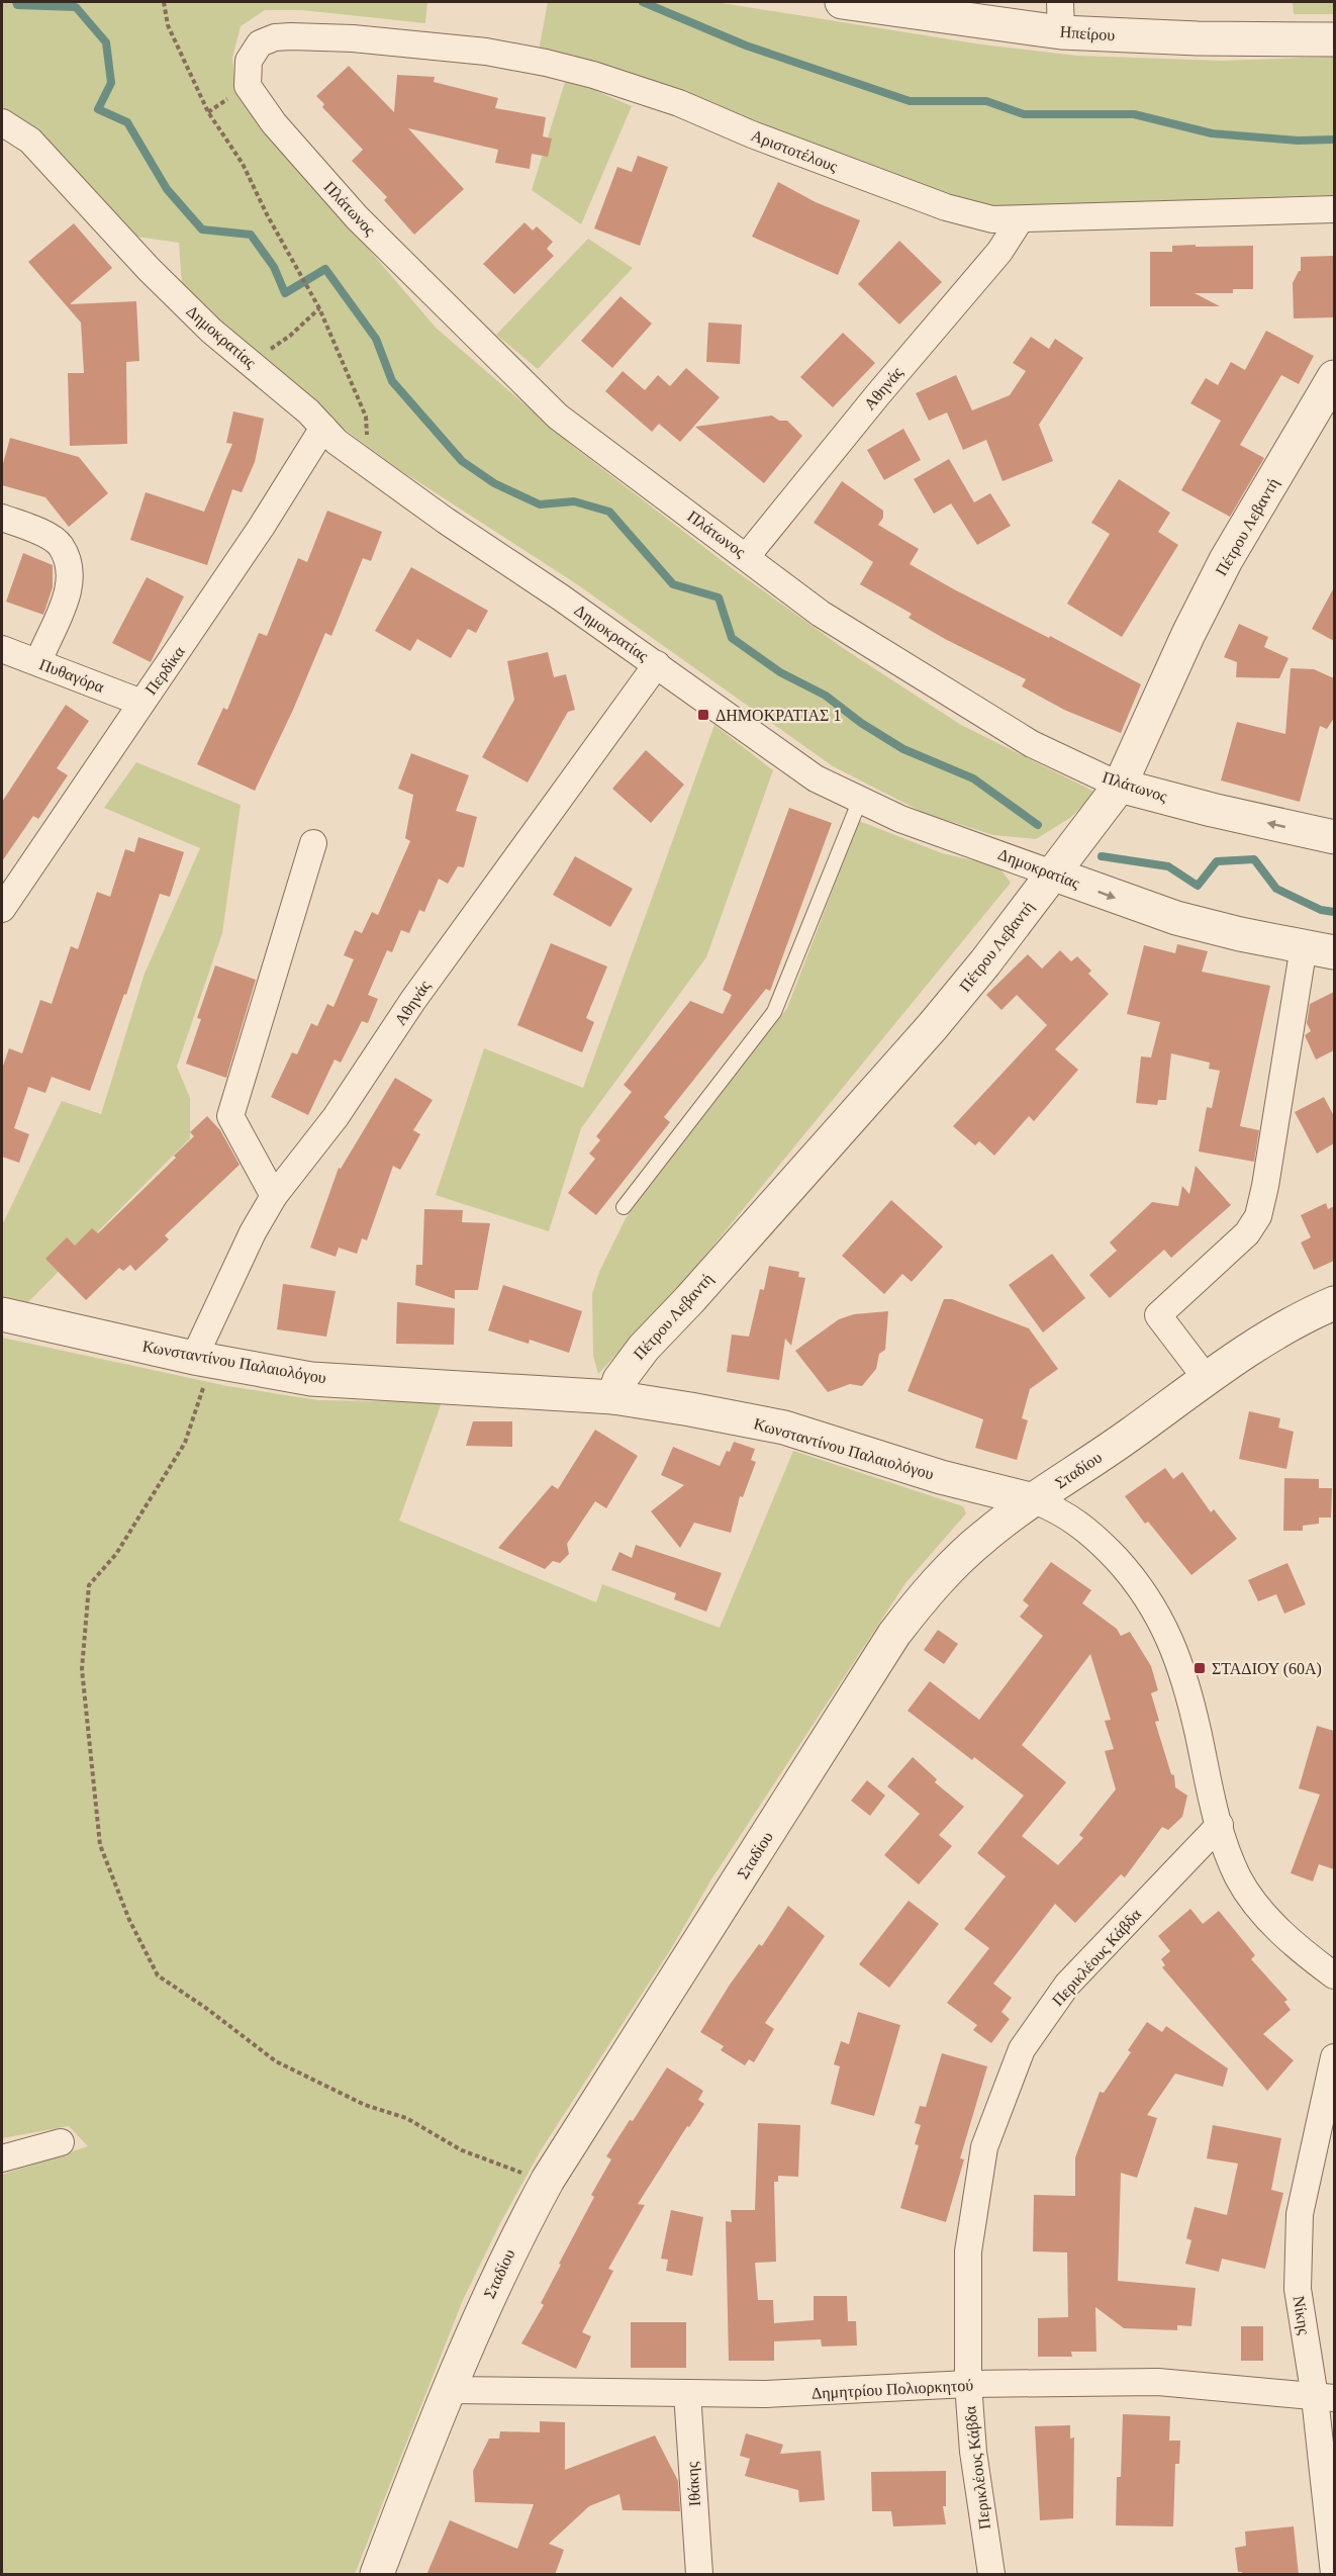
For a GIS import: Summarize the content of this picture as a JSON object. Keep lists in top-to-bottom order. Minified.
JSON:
{"streets":{"street":["Ηπείρου","Αριστοτέλους","Πλάτωνος","Δημοκρατίας","Αθηνάς","Πέτρου Λεβαντή","Περδίκα","Πυθαγόρα","Κωνσταντίνου Παλαιολόγου","Σταδίου","Περικλέους Κάβδα","Νίκης","Δημητρίου Πολιορκητού","Ιθάκης"]},"crossings":[["Αριστοτέλους","Πλάτωνος"],["Αριστοτέλους","Αθηνάς"],["Πλάτωνος","Αθηνάς"],["Πλάτωνος","Πέτρου Λεβαντή"],["Δημοκρατίας","Αθηνάς"],["Δημοκρατίας","Πέτρου Λεβαντή"],["Δημοκρατίας","Περδίκα"],["Αθηνάς","Κωνσταντίνου Παλαιολόγου"],["Πέτρου Λεβαντή","Κωνσταντίνου Παλαιολόγου"],["Περδίκα","Πυθαγόρα"],["Κωνσταντίνου Παλαιολόγου","Σταδίου"],["Κωνσταντίνου Παλαιολόγου","Περικλέους Κάβδα"],["Σταδίου","Δημητρίου Πολιορκητού"],["Περικλέους Κάβδα","Δημητρίου Πολιορκητού"],["Νίκης","Δημητρίου Πολιορκητού"],["Δημητρίου Πολιορκητού","Ιθάκης"]],"places":{"transit":["ΔΗΜΟΚΡΑΤΙΑΣ 1","ΣΤΑΔΙΟΥ (60A)"]}}
